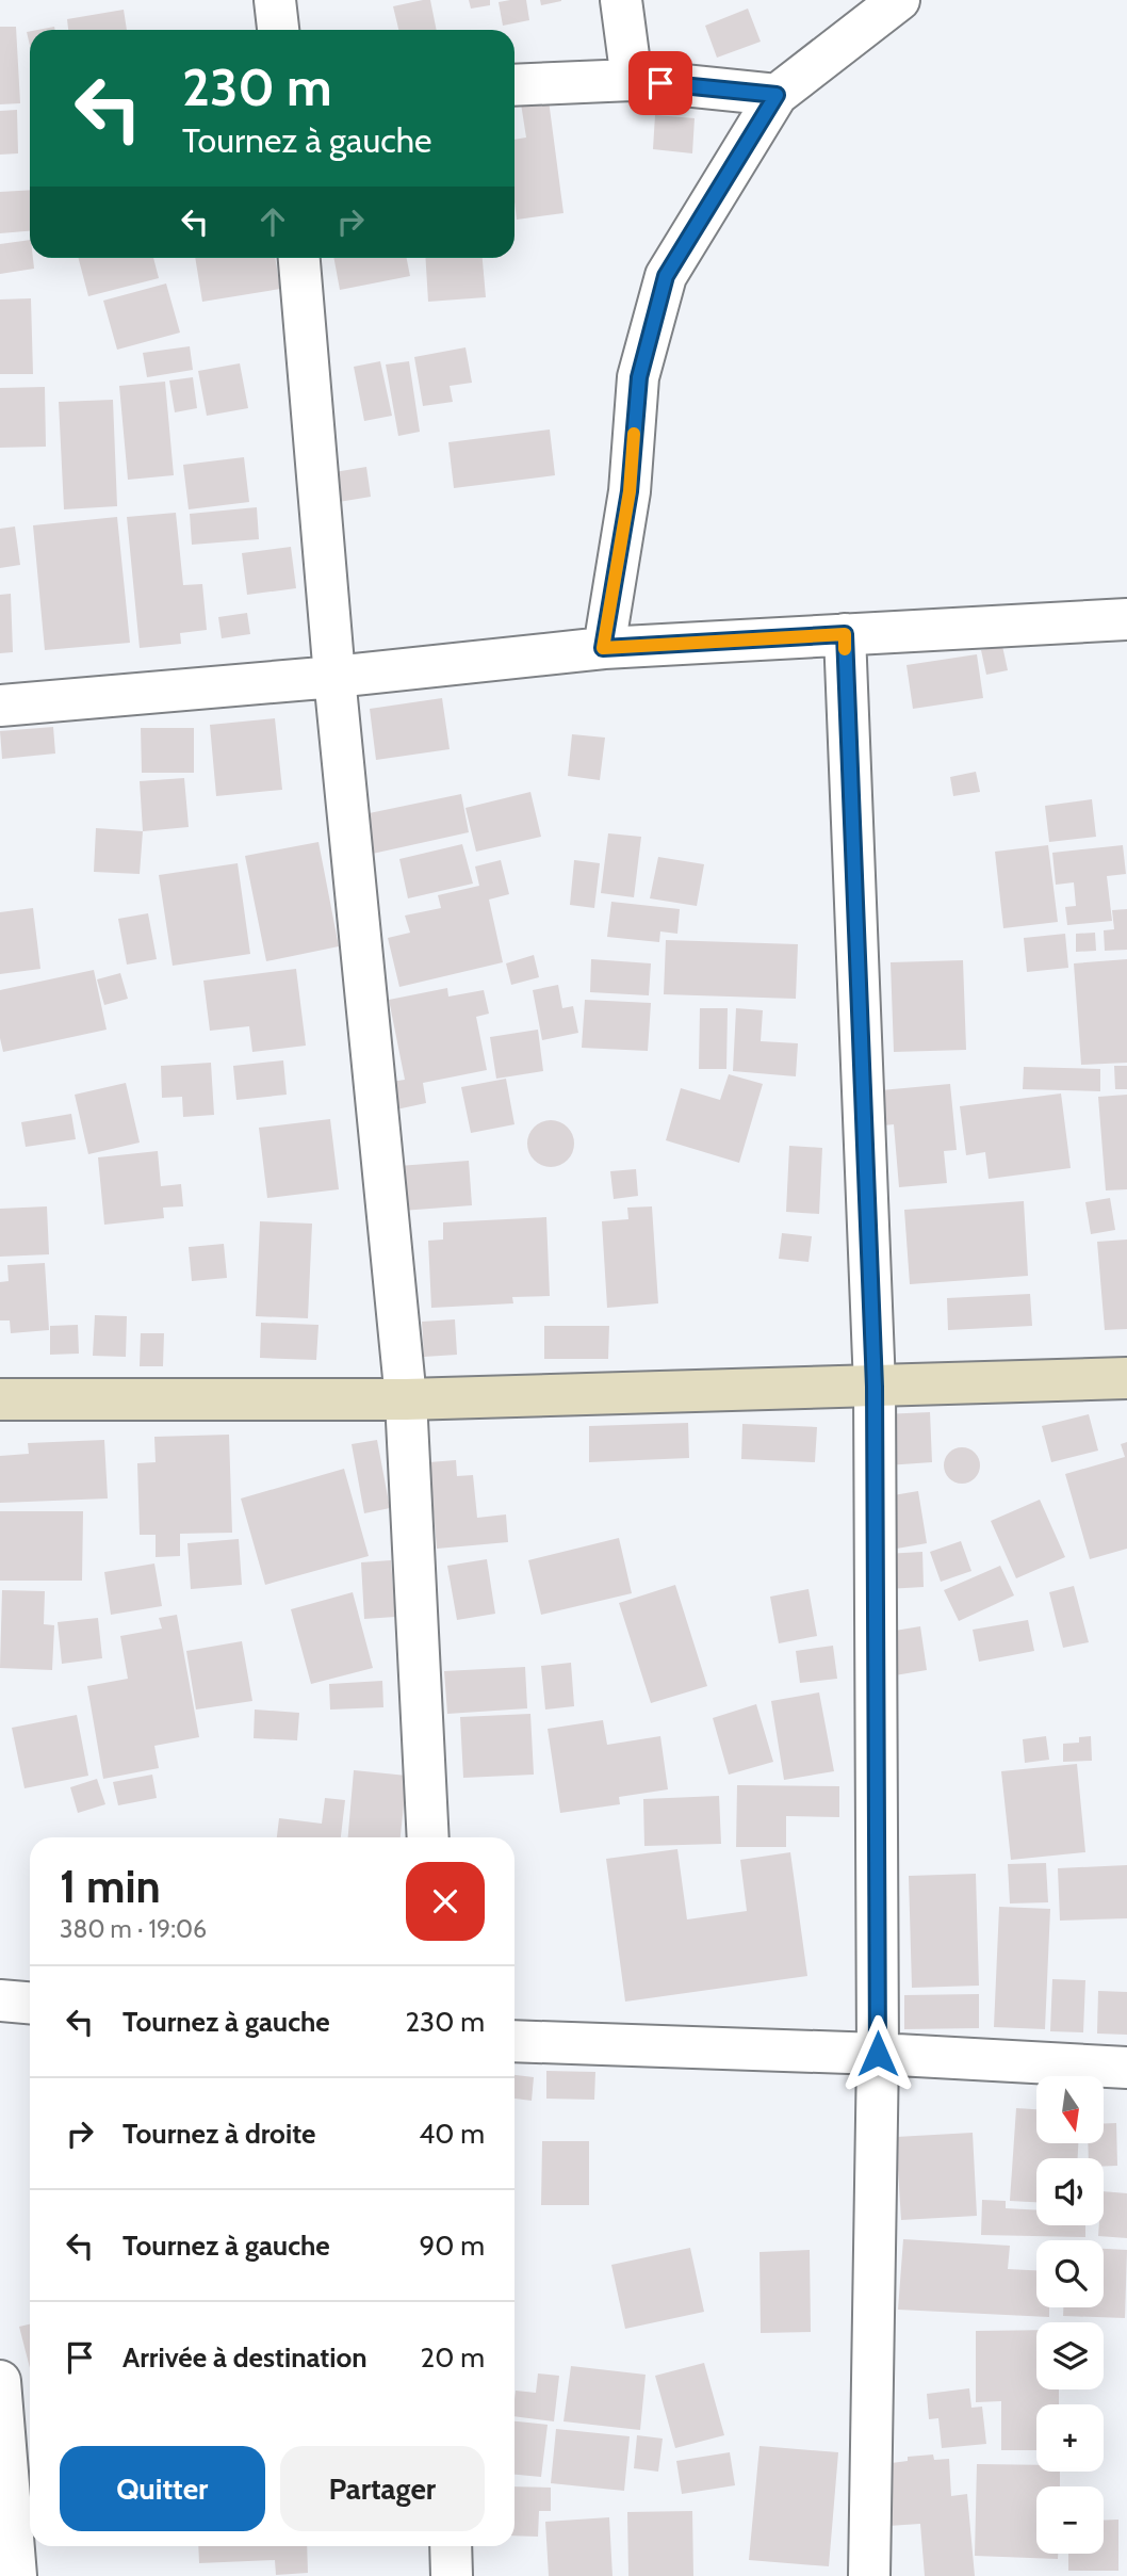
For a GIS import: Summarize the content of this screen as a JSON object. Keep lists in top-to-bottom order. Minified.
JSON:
{"north":"bottom","page":{"turn":["230 m","Tournez à gauche"],"heading":["1 min","380 m · 19:06"],"list":[{"name":"Tournez à gauche","value":"230 m"},{"name":"Tournez à droite","value":"40 m"},{"name":"Tournez à gauche","value":"90 m"},{"name":"Arrivée à destination","value":"20 m"}],"map_buttons":["+","−"],"buttons":["Quitter","Partager"]}}
